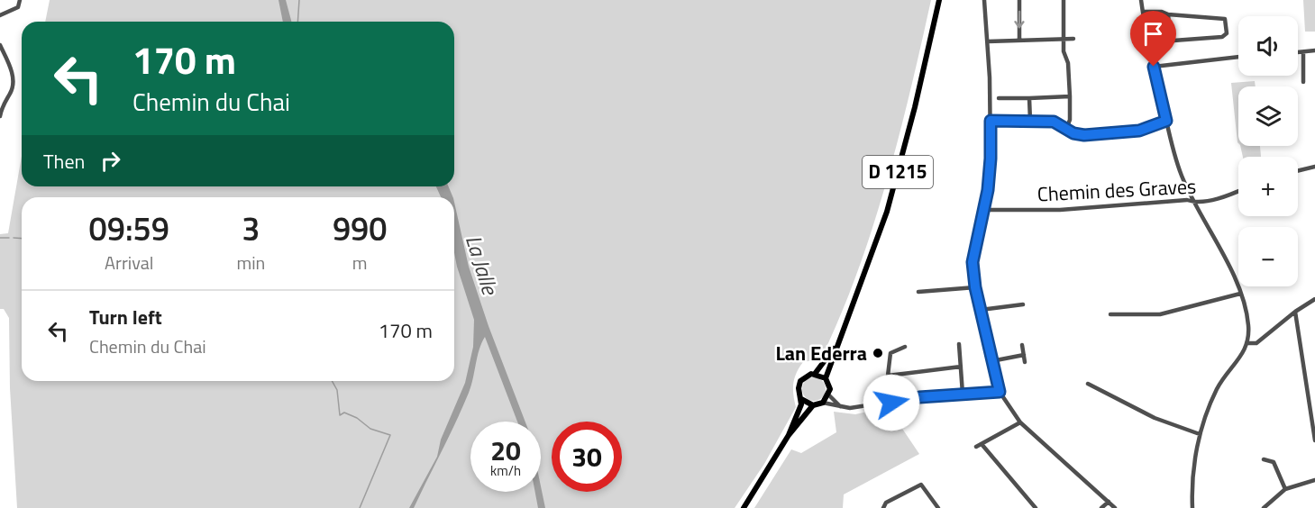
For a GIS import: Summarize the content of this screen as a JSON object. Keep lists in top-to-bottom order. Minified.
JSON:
{"streets":{"main road":["D 1215"],"street":["Chemin des Graves"]},"water":["La Jalle"],"places":["Lan Ederra"],"page":{"map_buttons":["+","−"],"turn":["170 m","Chemin du Chai"],"then":"Then","eta":["09:59","Arrival","3","min","990","m"],"list":[{"name":"Turn left","note":"Chemin du Chai","value":"170 m"}],"speed":"20 km/h","limit":"30"}}
